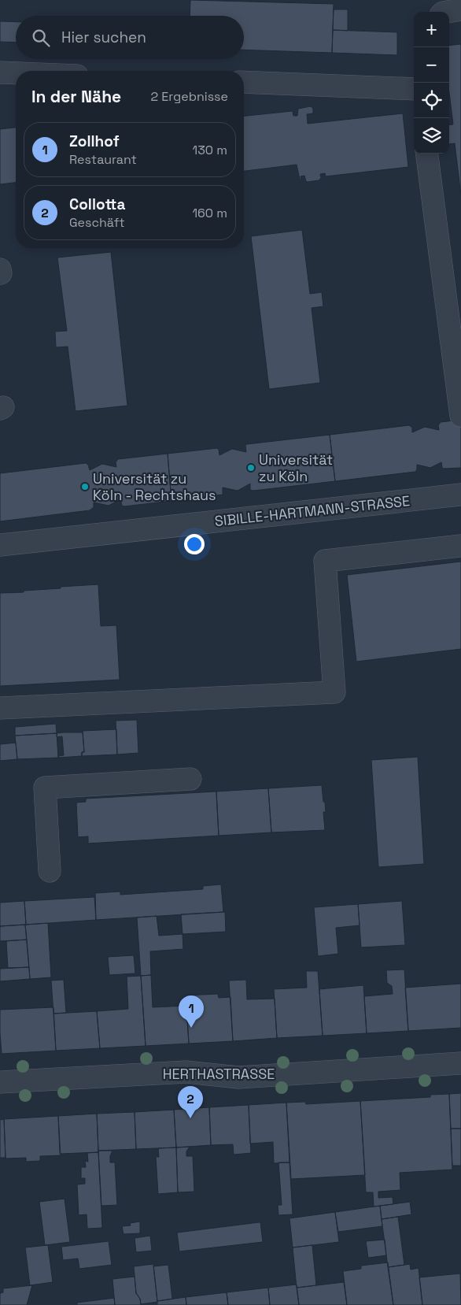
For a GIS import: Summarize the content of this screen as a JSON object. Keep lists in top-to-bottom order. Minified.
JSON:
{"streets":{"street":["SIBILLE-HARTMANN-STRASSE","HERTHASTRASSE"]},"places":["Universität zu Köln","Universität zu Köln - Rechtshaus"],"page":{"map_buttons":["+","−"],"search":"Hier suchen","heading":["In der Nähe","2 Ergebnisse"],"list":[{"mark":"1","name":"Zollhof","note":"Restaurant","value":"130 m"},{"mark":"2","name":"Collotta","note":"Geschäft","value":"160 m"}],"pins":["1","2"]}}
